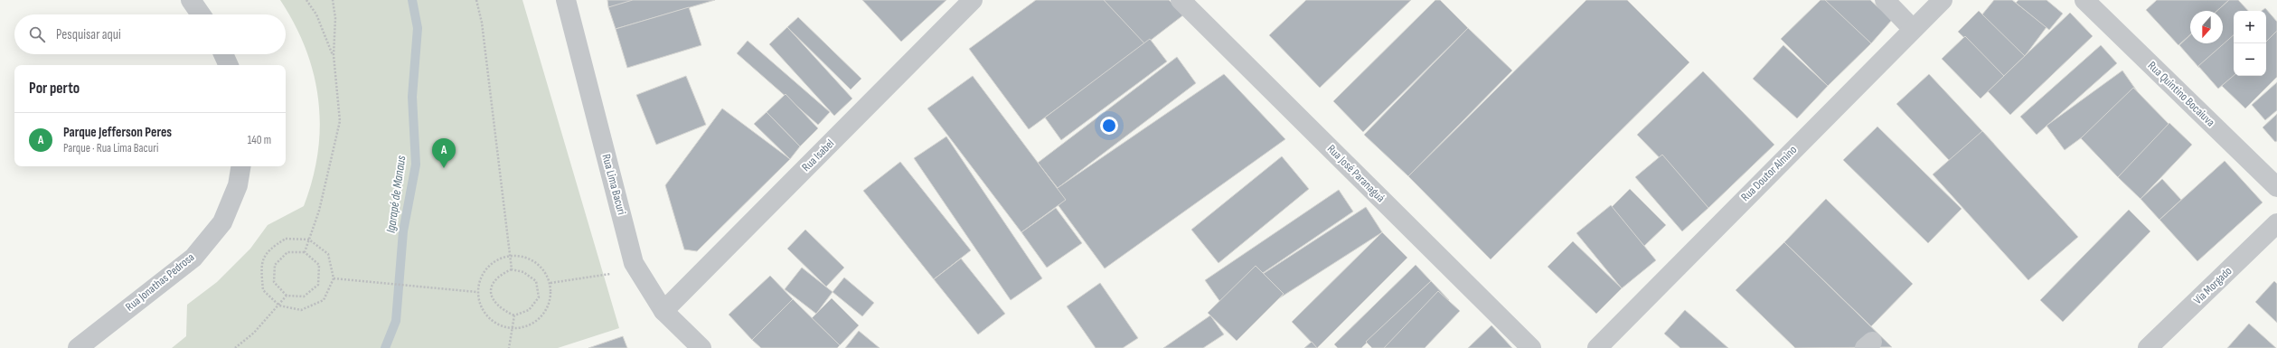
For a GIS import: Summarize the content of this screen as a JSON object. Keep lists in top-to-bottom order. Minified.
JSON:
{"streets":{"street":["Rua Quintino Bocaiuva","Rua Isabel","Rua José Paranaguá","Rua Doutor Almino","Rua Lima Bacuri","Rua Jonathas Pedrosa","Via Morgado"]},"crossings":[["Rua Isabel","Rua Lima Bacuri"]],"water":["Igarapé de Manaus"],"north":"bottom","page":{"map_buttons":["+","−"],"search":"Pesquisar aqui","heading":"Por perto","list":[{"mark":"A","name":"Parque Jefferson Peres","note":"Parque · Rua Lima Bacuri","value":"140 m"}],"pins":"A"}}
